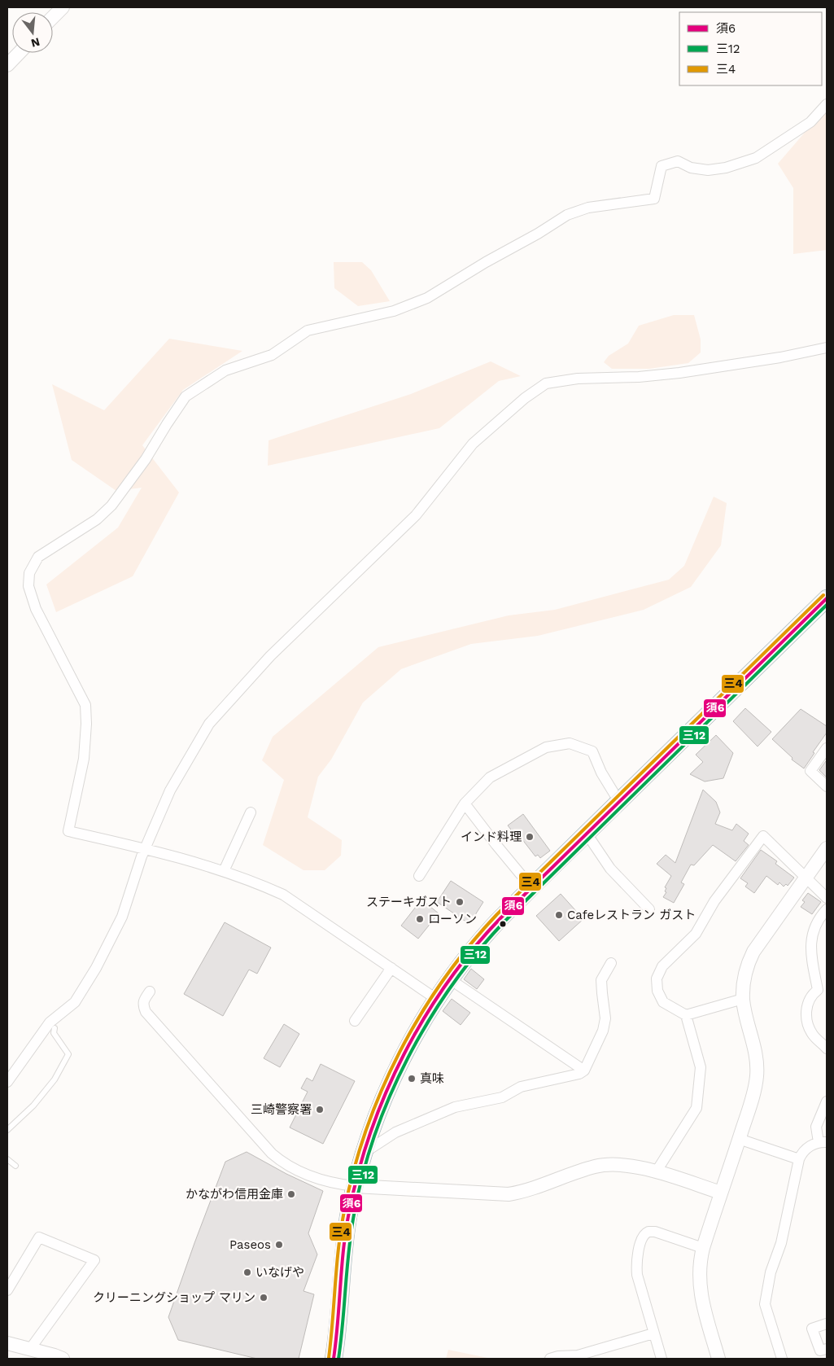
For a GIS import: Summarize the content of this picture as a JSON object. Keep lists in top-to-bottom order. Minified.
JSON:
{"places":["インド料理","ステーキガスト","Cafeレストラン ガスト","ローソン","真味","三崎警察署","かながわ信用金庫","Paseos","いなげや","クリーニングショップ マリン"],"lines":["transit line 三4","transit line 須6","transit line 三12"],"legend":["須6","三12","三4"],"north":"bottom"}
